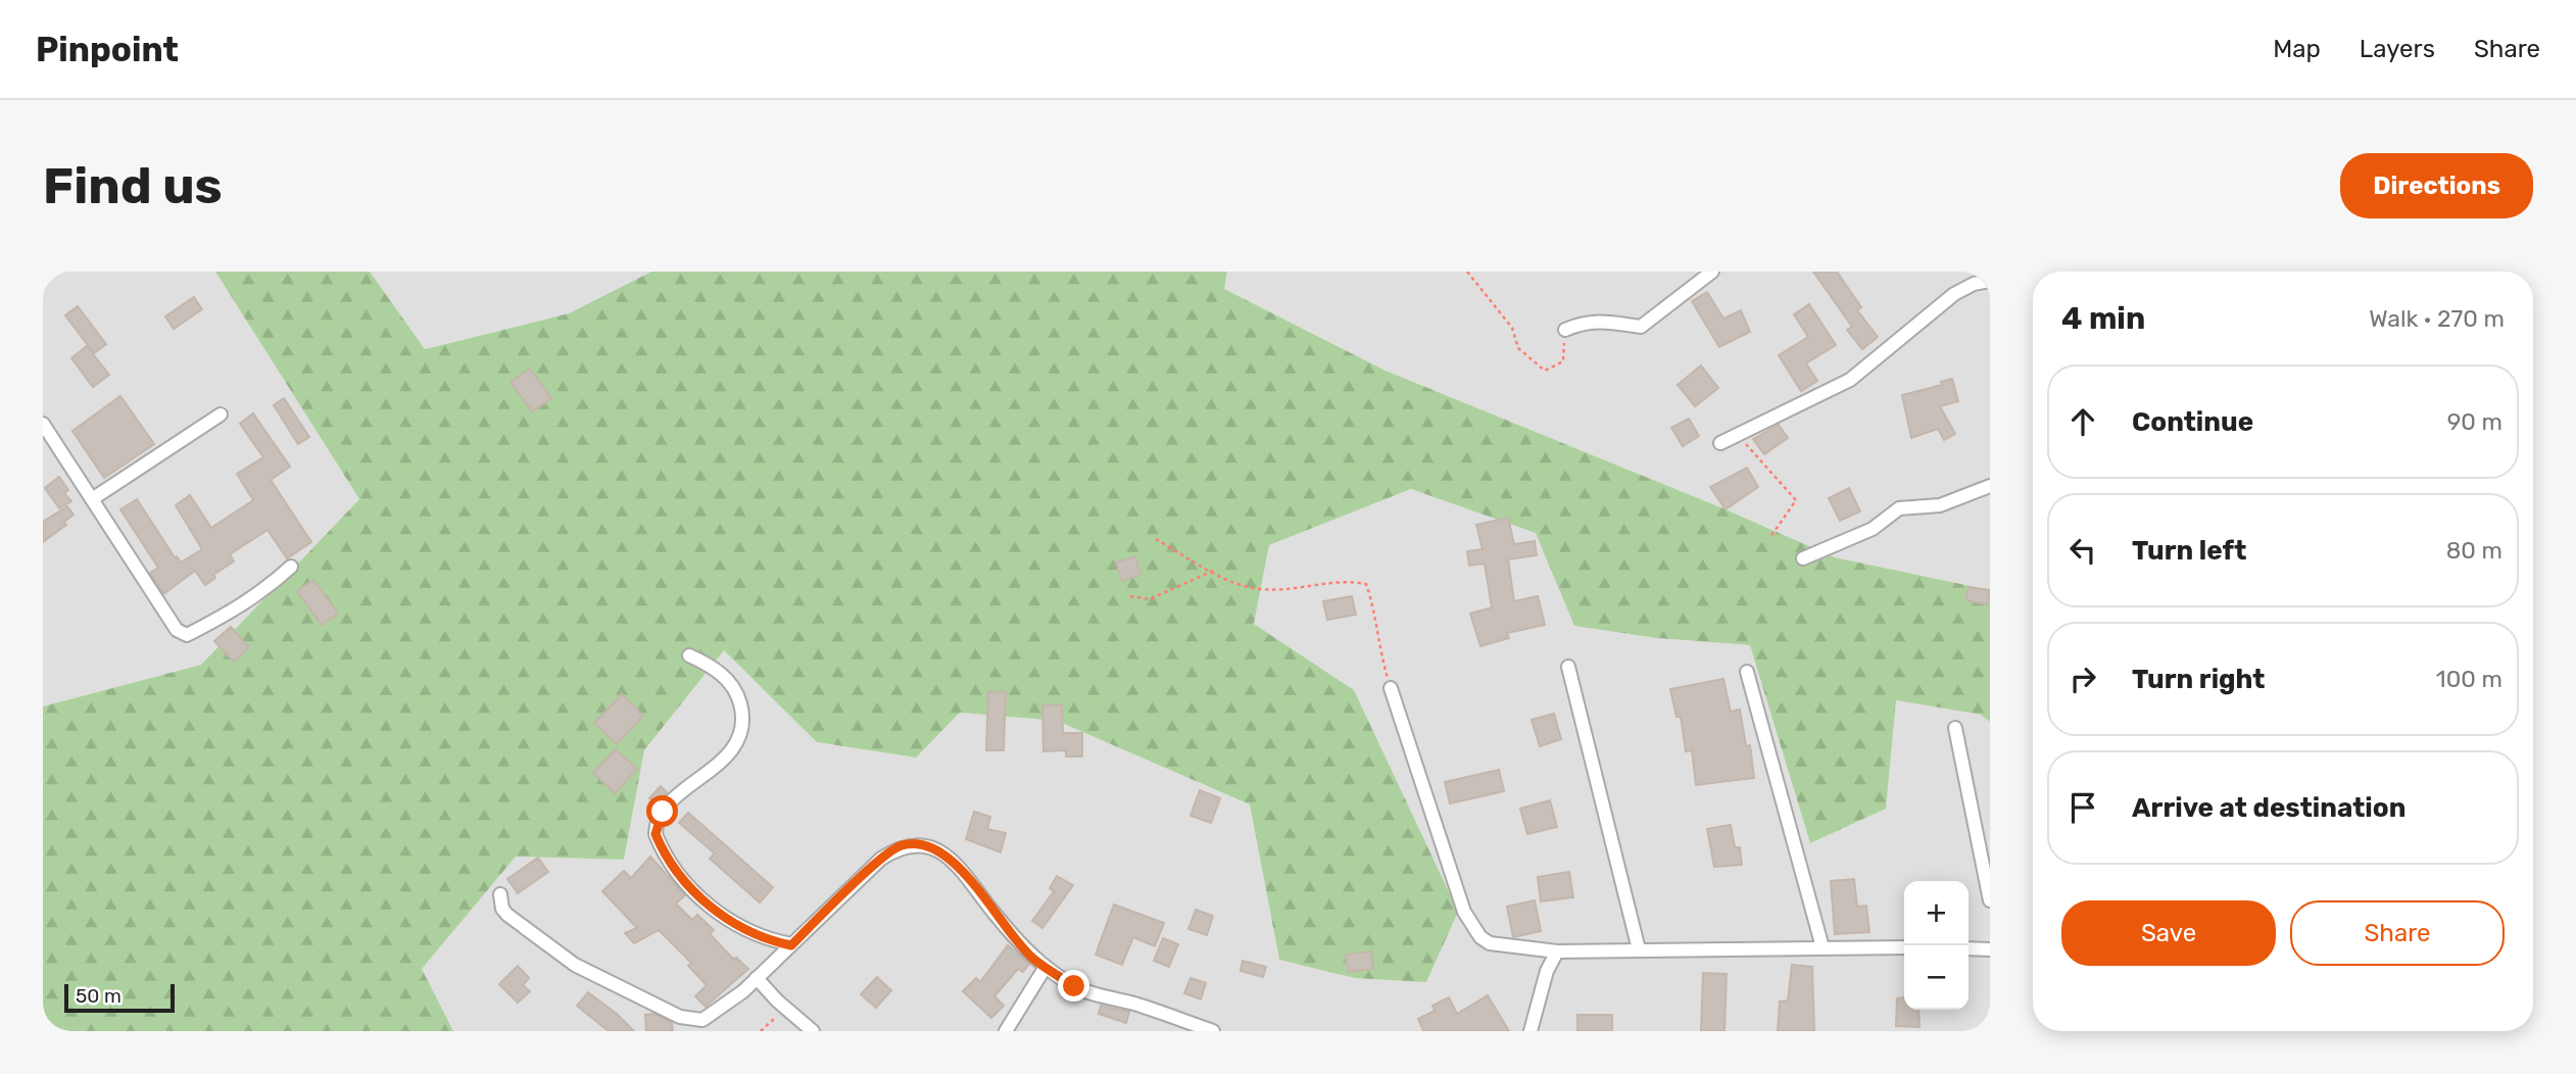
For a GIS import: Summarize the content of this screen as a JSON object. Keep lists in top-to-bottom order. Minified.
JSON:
{"scale_bar":"50 m","page":{"header":"Pinpoint","nav":["Map","Layers","Share"],"buttons":["Directions",["Save","Share"]],"title":"Find us","heading":["4 min","Walk · 270 m"],"list":[["Continue","90 m"],["Turn left","80 m"],["Turn right","100 m"],"Arrive at destination"],"map_buttons":["+","−"],"scale":"50 m"}}
